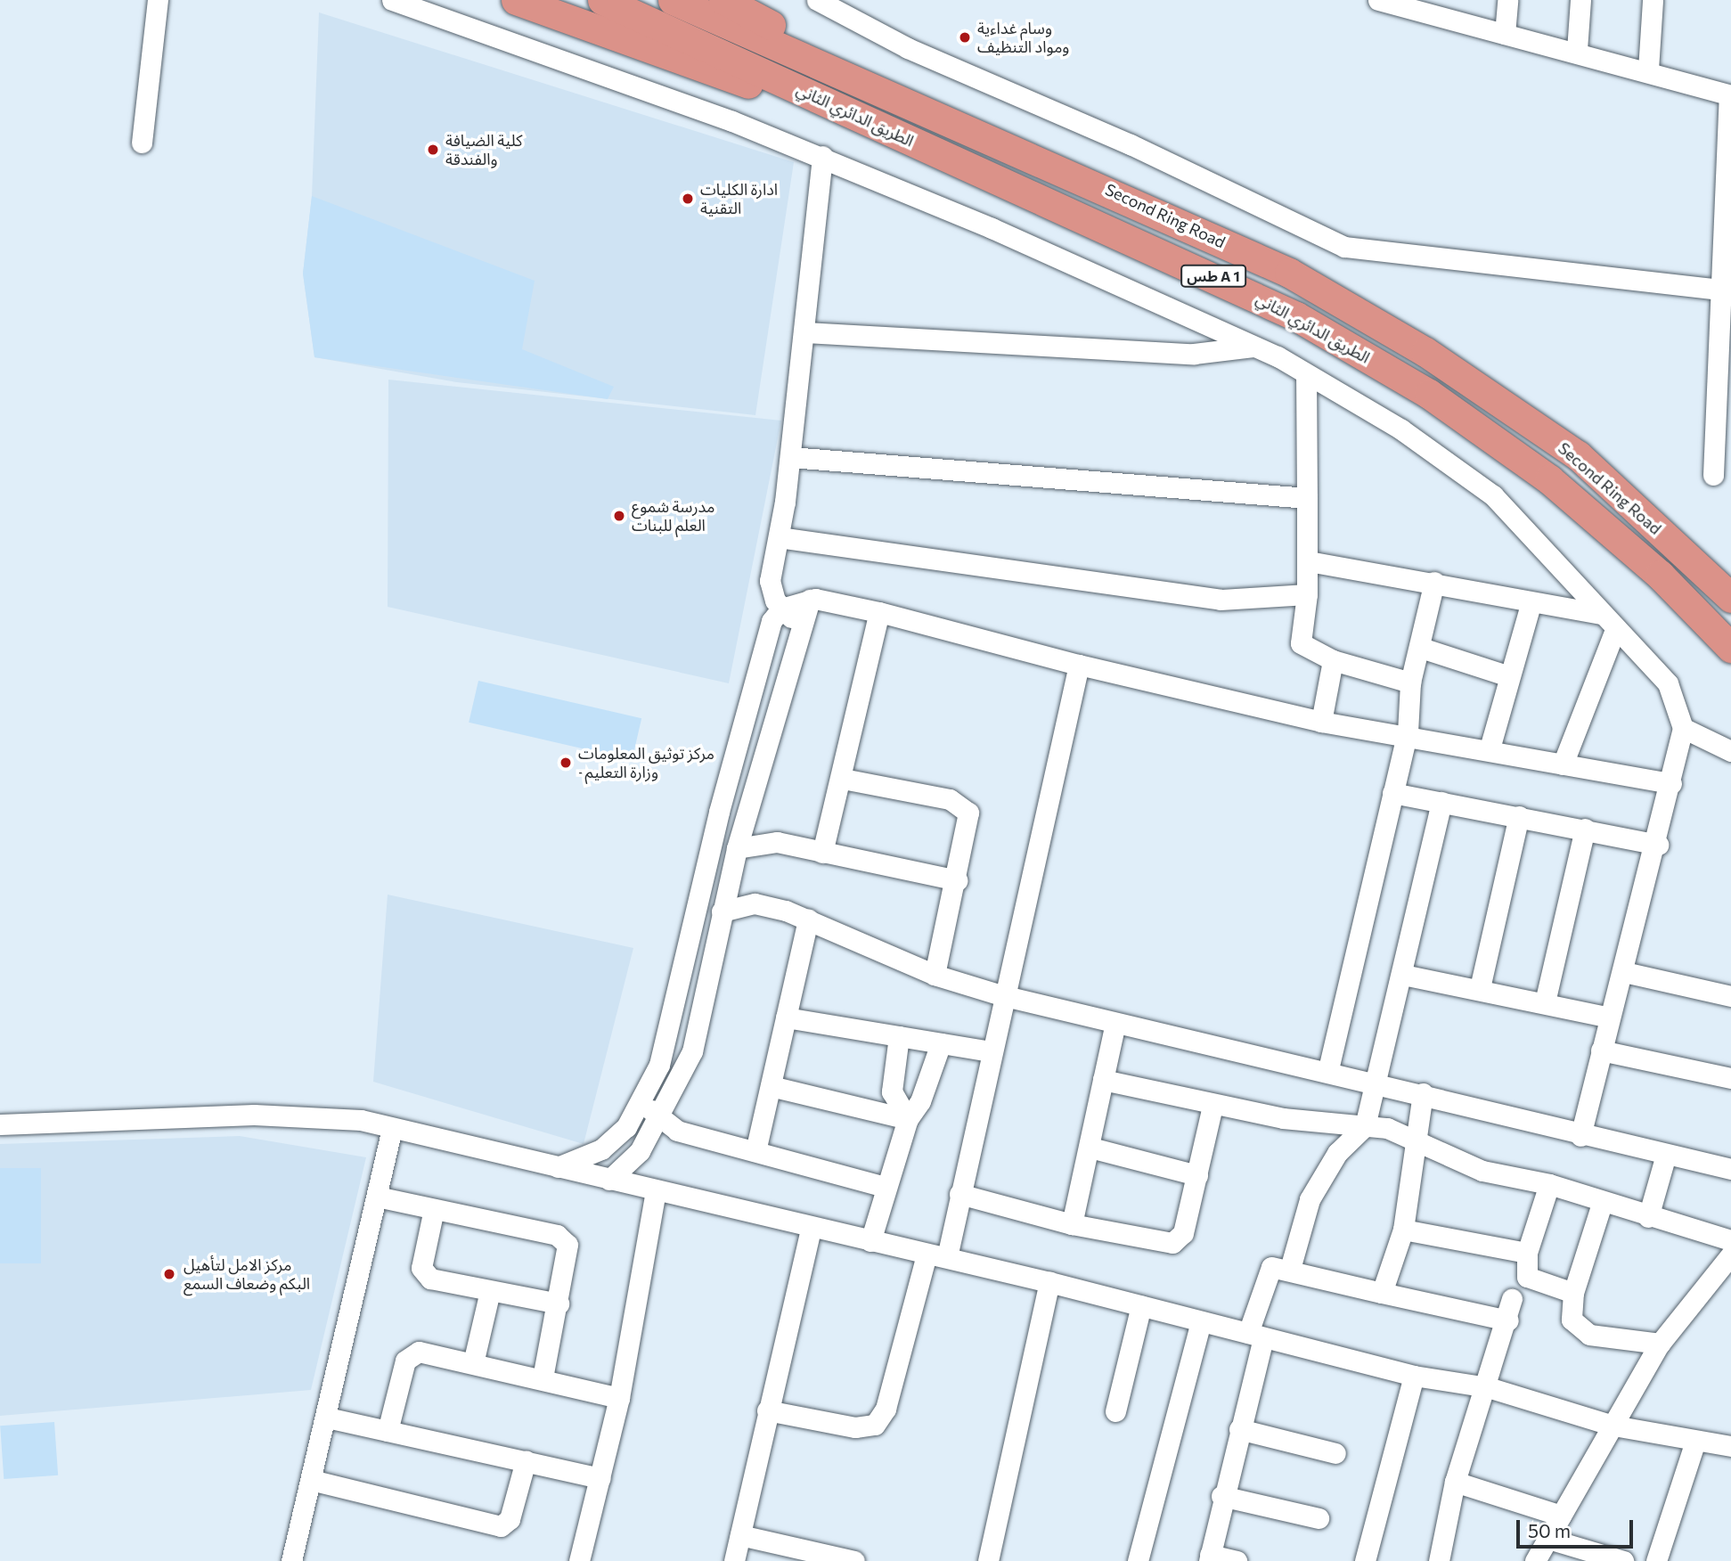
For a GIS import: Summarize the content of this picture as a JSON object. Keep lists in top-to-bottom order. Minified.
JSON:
{"streets":{"highway":["الطريق الدائري الثاني","Second Ring Road","طس A 1"]},"places":["وسام غداءية ومواد التنظيف","كلية الضيافة والفندقة","ادارة الكليات التقنية","مدرسة شموع العلم للبنات","مركز توثيق المعلومات -وزارة التعليم","مركز الامل لتأهيل البكم وضعاف السمع"],"scale_bar":"50 m"}
